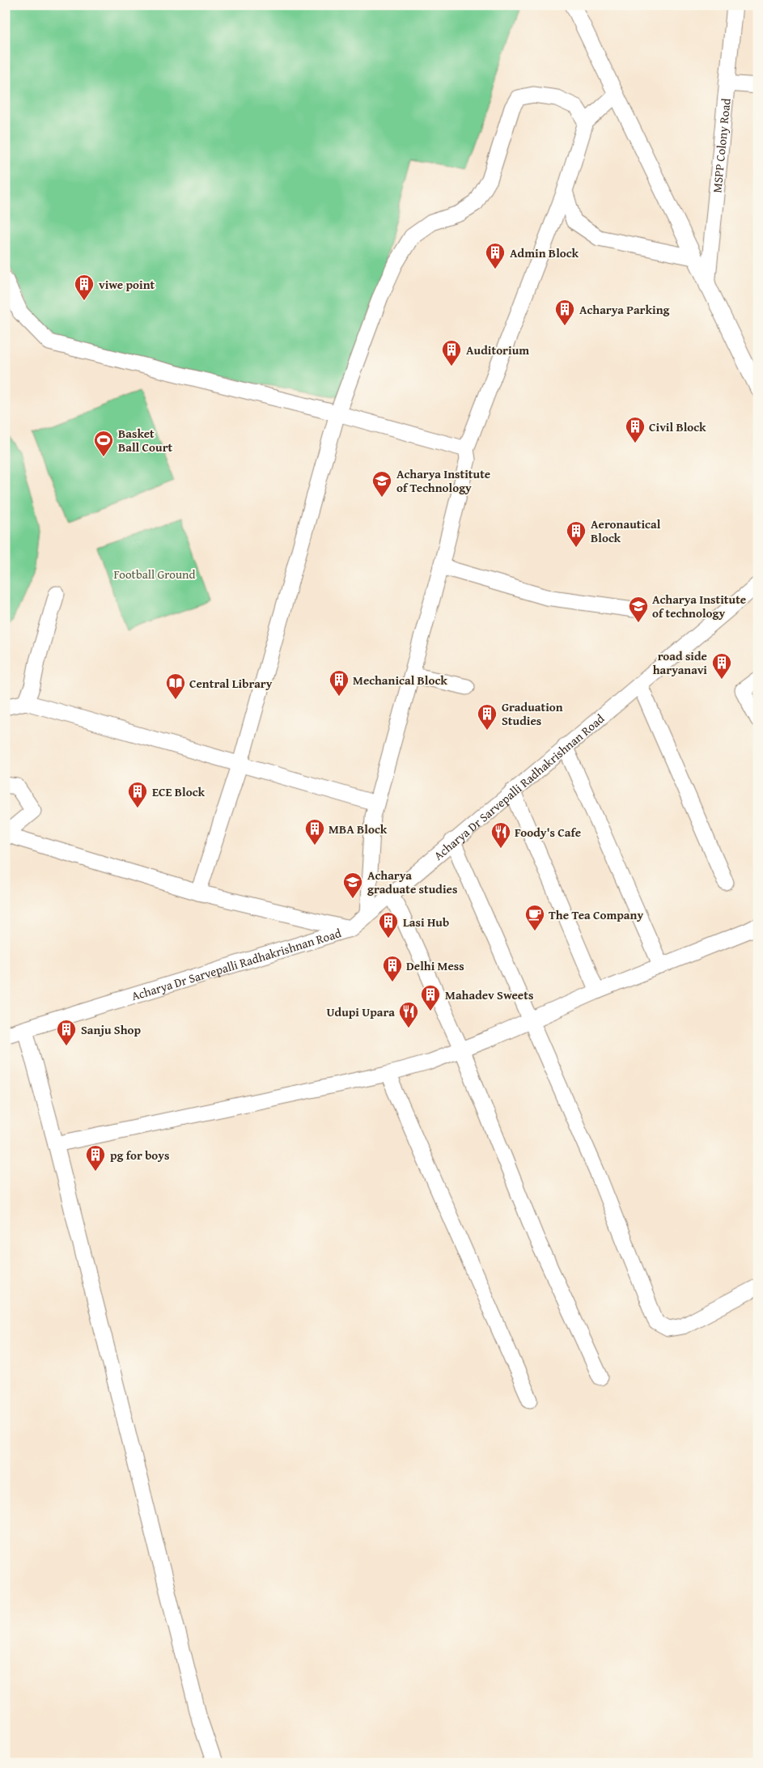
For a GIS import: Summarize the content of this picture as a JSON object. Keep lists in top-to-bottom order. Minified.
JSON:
{"streets":{"street":["MSPP Colony Road","Acharya Dr Sarvepalli Radhakrishnan Road"]},"parks":["Football Ground"],"places":{"building":["Admin Block","viwe point","Acharya Parking","Auditorium","Civil Block","Aeronautical Block","road side haryanavi","Mechanical Block","Graduation Studies","ECE Block","MBA Block","Lasi Hub","Delhi Mess","Mahadev Sweets","Sanju Shop","pg for boys"],"sports":["Basket Ball Court"],"school or university":["Acharya Institute of Technology","Acharya Institute of technology","Acharya graduate studies"],"library":["Central Library"],"restaurant":["Foody's Cafe","Udupi Upara"],"cafe":["The Tea Company"]}}
